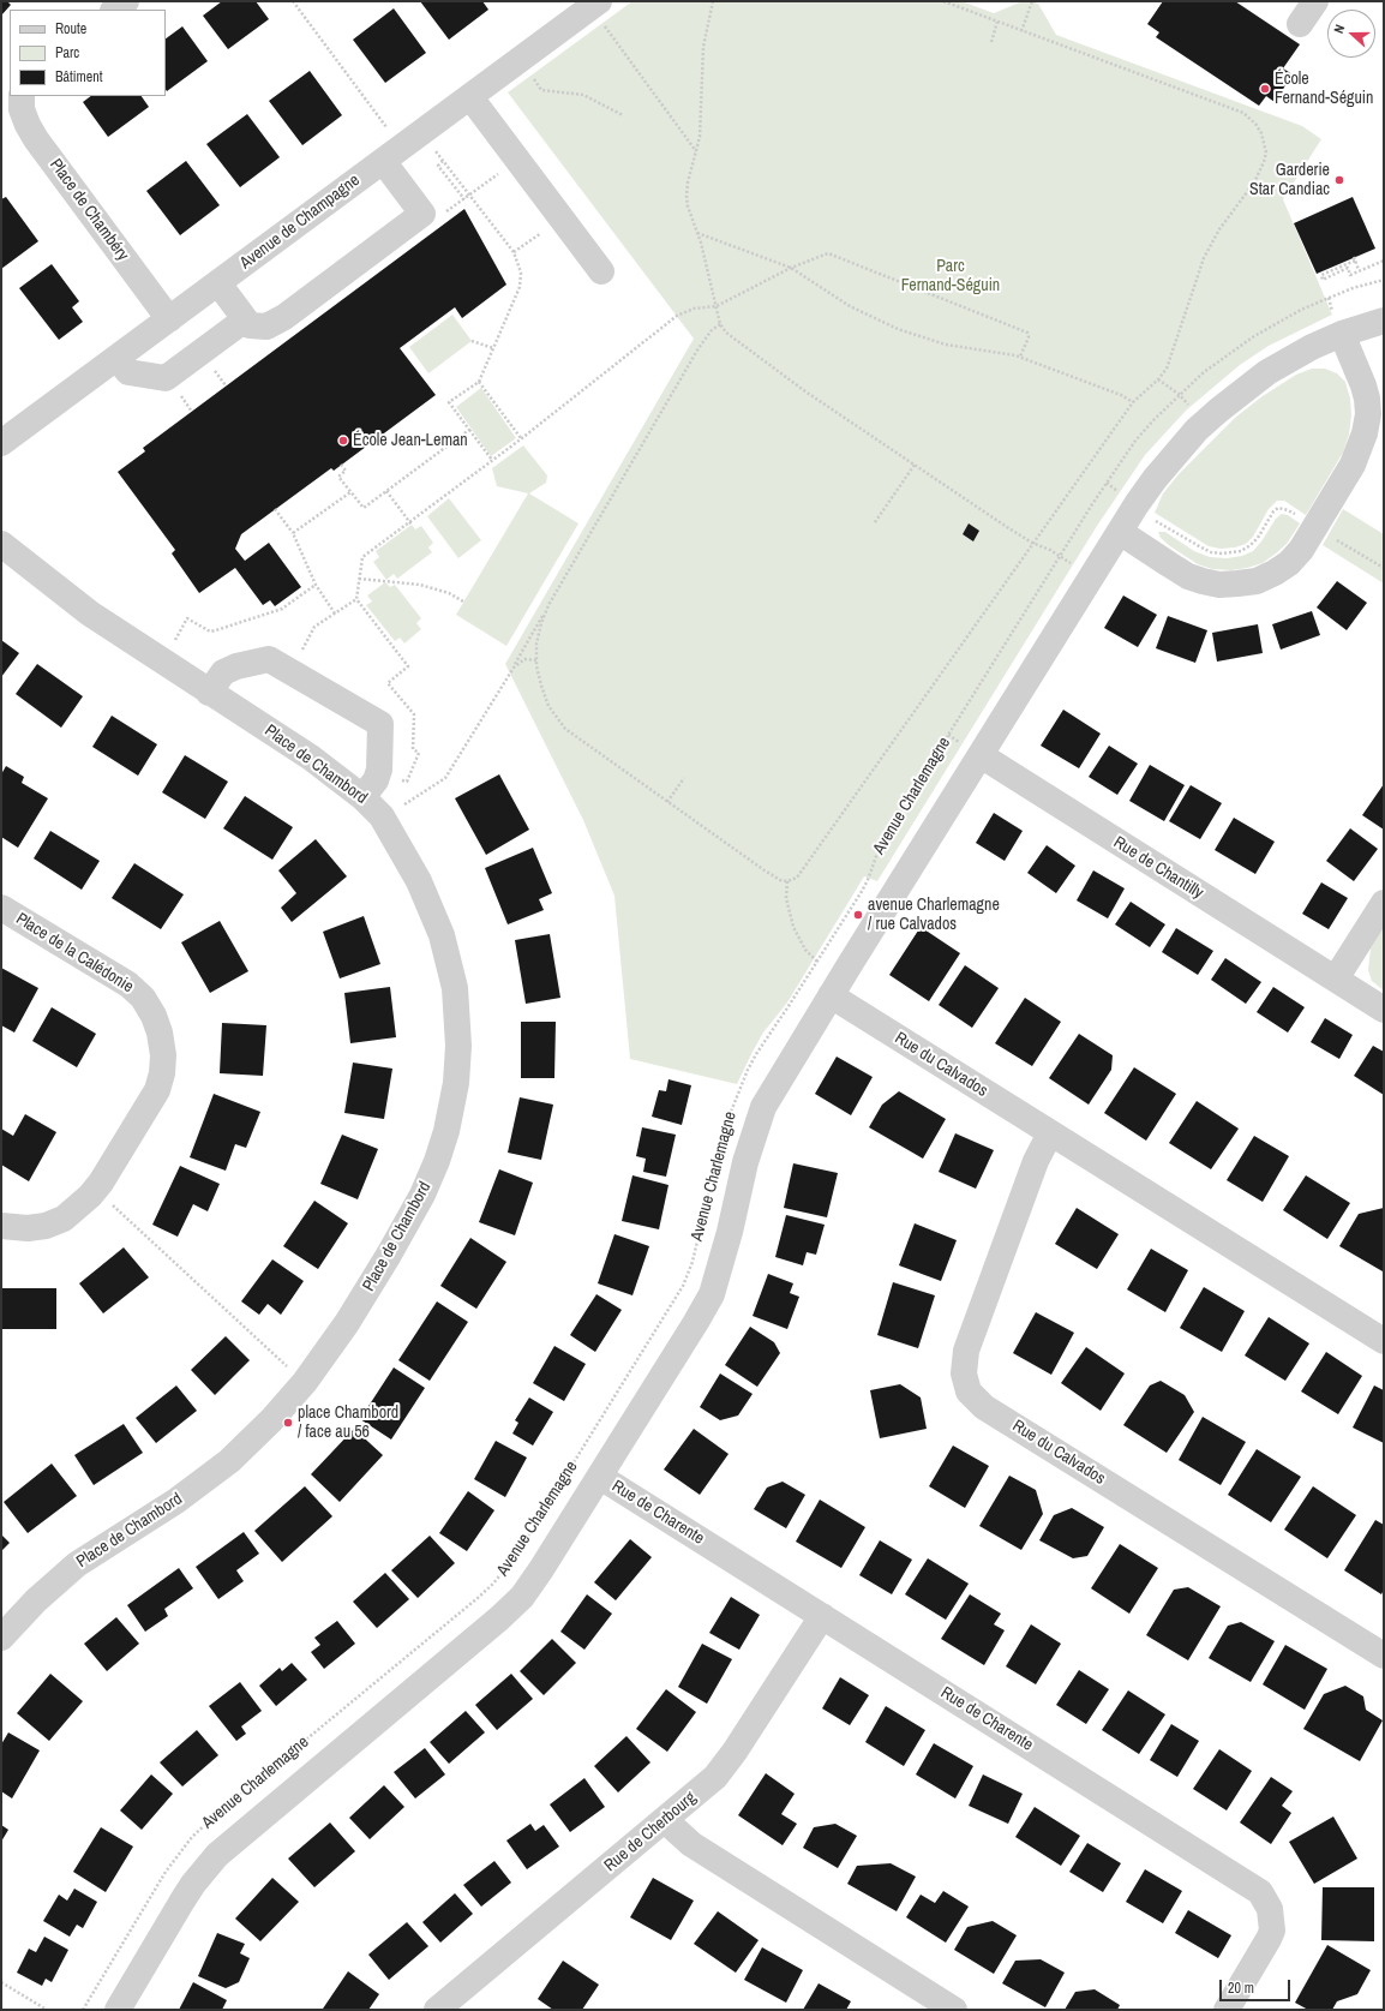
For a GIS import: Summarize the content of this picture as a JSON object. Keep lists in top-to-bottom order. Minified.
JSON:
{"streets":{"street":["Place de Chambéry","Avenue de Champagne","Place de Chambord","Avenue Charlemagne","Rue de Chantilly","Place de la Calédonie","Rue du Calvados","Rue de Charente","Rue de Cherbourg"]},"crossings":[["Place de Chambéry","Avenue de Champagne"],["Avenue Charlemagne","Rue de Chantilly"],["Avenue Charlemagne","Rue du Calvados"],["Avenue Charlemagne","Rue de Charente"],["Rue de Charente","Rue de Cherbourg"]],"parks":["Parc Fernand-Séguin"],"places":["École Fernand-Séguin","Garderie Star Candiac","École Jean-Leman","avenue Charlemagne / rue Calvados","place Chambord / face au 56"],"legend":["Route","Parc","Bâtiment"],"scale_bar":"20 m","north":"left"}
